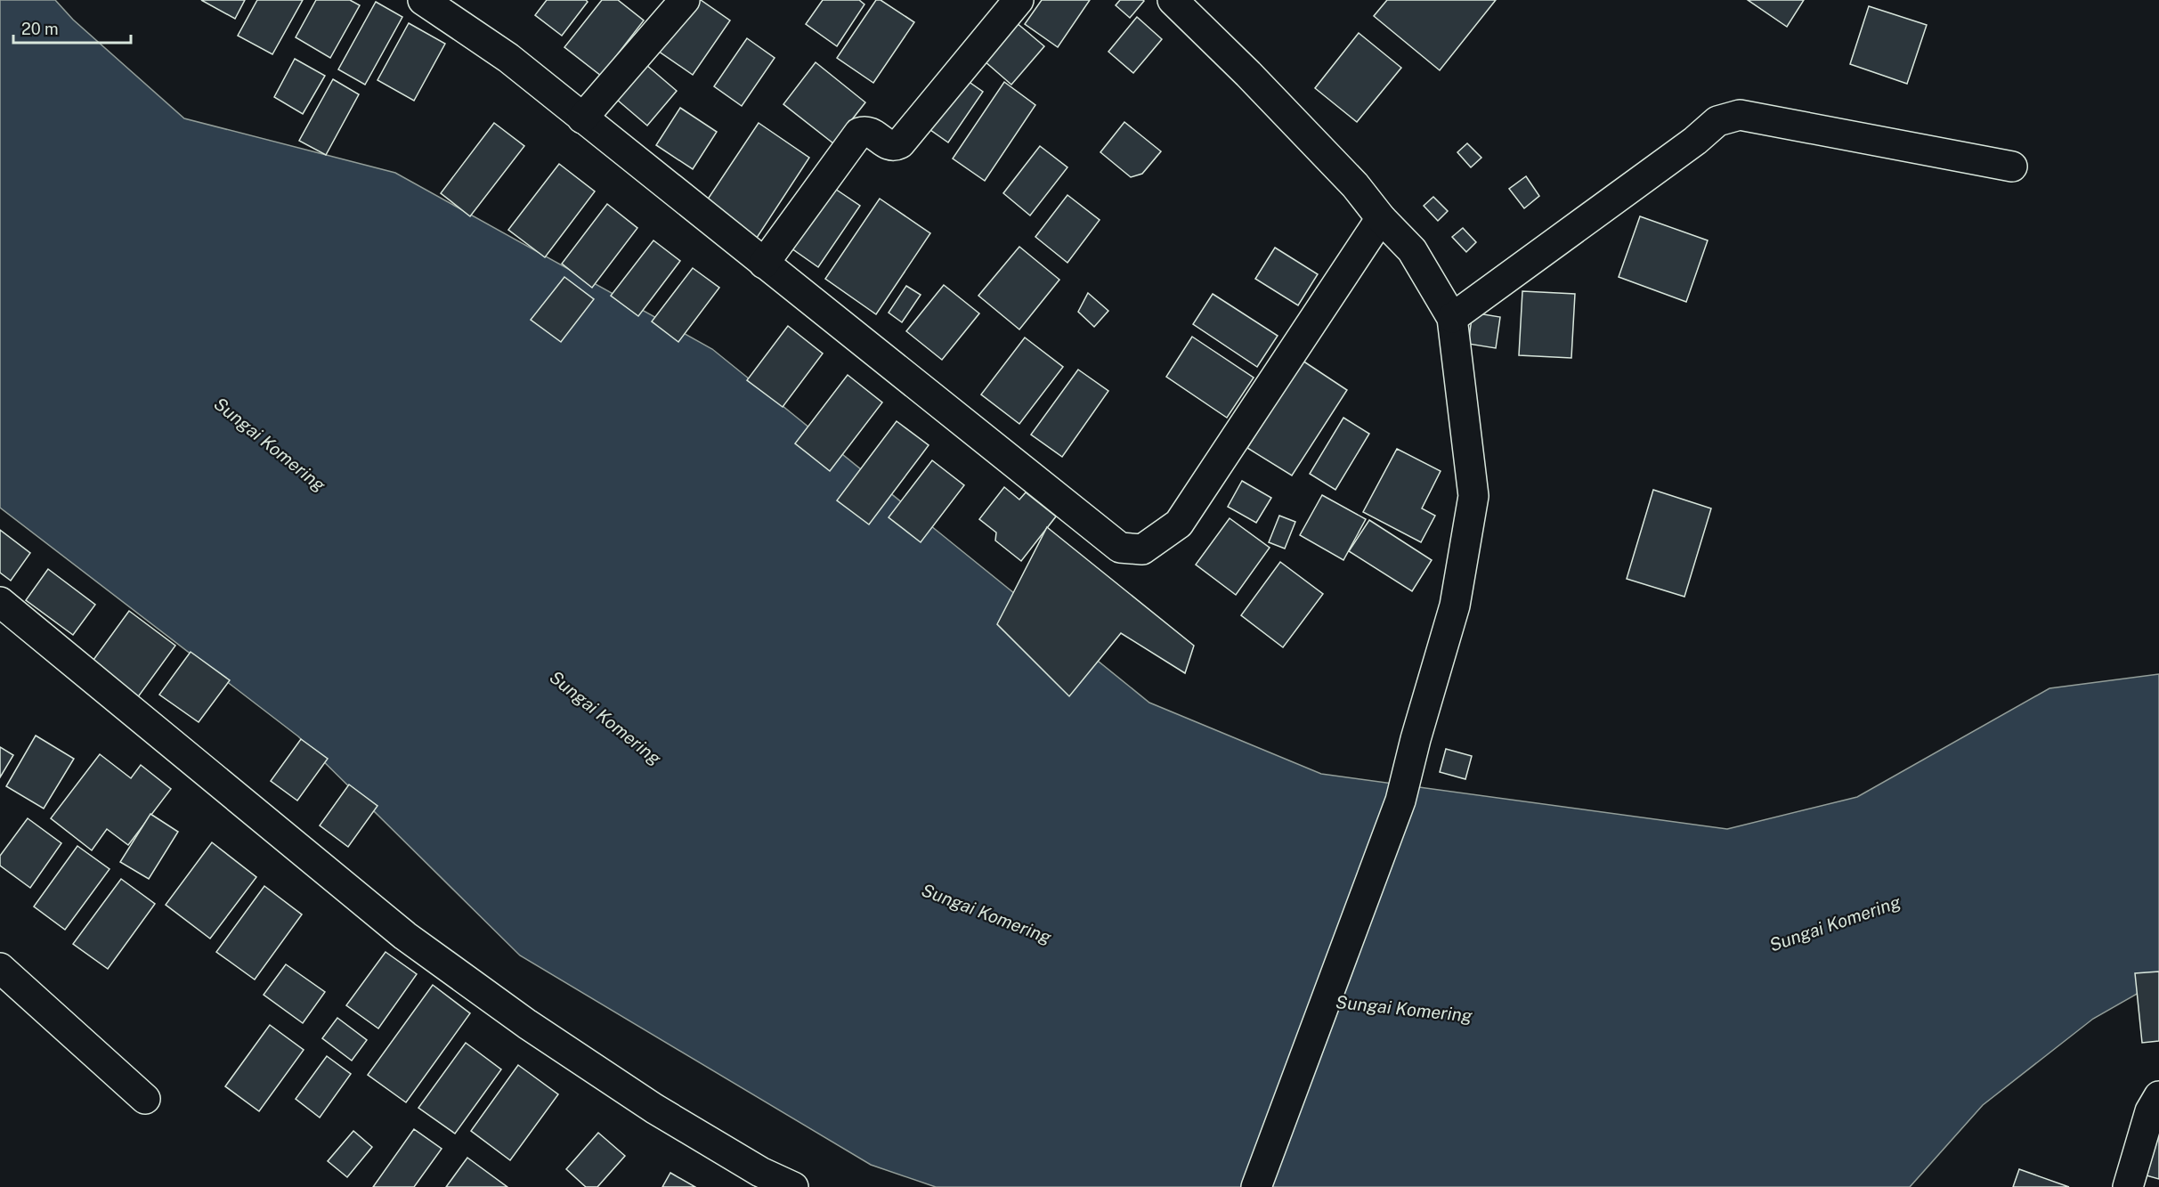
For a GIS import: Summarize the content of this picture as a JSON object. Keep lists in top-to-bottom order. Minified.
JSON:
{"water":["Sungai Komering"],"scale_bar":"20 m"}
